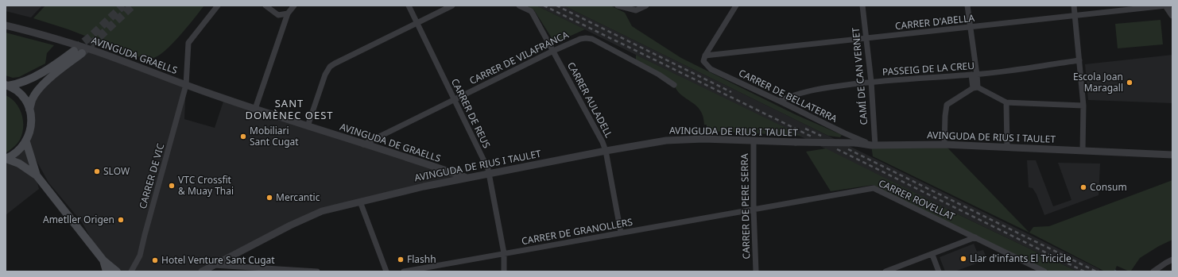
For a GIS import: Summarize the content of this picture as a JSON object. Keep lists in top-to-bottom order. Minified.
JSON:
{"streets":{"street":["CARRER D'ABELLA","AVINGUDA GRAELLS","CARRER DE VILAFRANCA","PASSEIG DE LA CREU","CAMÍ DE CAN VERNET","CARRER DE BELLATERRA","CARRER AULADELL","CARRER DE REUS","AVINGUDA DE RIUS I TAULET","AVINGUDA DE GRAELLS","CARRER DE VIC","CARRER ROVELLAT","CARRER DE PERE SERRA","CARRER DE GRANOLLERS"]},"crossings":[["CARRER D'ABELLA","CAMÍ DE CAN VERNET"],["CARRER D'ABELLA","CARRER DE BELLATERRA"],["AVINGUDA GRAELLS","AVINGUDA DE GRAELLS"],["AVINGUDA GRAELLS","CARRER DE VIC"],["CARRER DE VILAFRANCA","CARRER AULADELL"],["CARRER DE VILAFRANCA","CARRER DE REUS"],["CARRER DE VILAFRANCA","AVINGUDA DE GRAELLS"],["PASSEIG DE LA CREU","CAMÍ DE CAN VERNET"],["PASSEIG DE LA CREU","CARRER DE BELLATERRA"],["CAMÍ DE CAN VERNET","CARRER DE BELLATERRA"],["CAMÍ DE CAN VERNET","AVINGUDA DE RIUS I TAULET"],["CARRER DE BELLATERRA","AVINGUDA DE RIUS I TAULET"],["CARRER AULADELL","AVINGUDA DE RIUS I TAULET"],["CARRER AULADELL","CARRER DE GRANOLLERS"],["CARRER DE REUS","AVINGUDA DE RIUS I TAULET"],["CARRER DE REUS","CARRER DE GRANOLLERS"],["AVINGUDA DE RIUS I TAULET","AVINGUDA DE GRAELLS"],["AVINGUDA DE RIUS I TAULET","CARRER DE PERE SERRA"],["CARRER ROVELLAT","CARRER DE PERE SERRA"],["CARRER ROVELLAT","CARRER DE GRANOLLERS"],["CARRER DE PERE SERRA","CARRER DE GRANOLLERS"]],"districts":["SANT DOMÈNEC OEST"],"places":["Escola Joan Maragall","Mobiliari Sant Cugat","SLOW","VTC Crossfit & Muay Thai","Consum","Mercantic","Ametller Origen","Llar d'infants El Tricicle","Flashh","Hotel Venture Sant Cugat"]}
